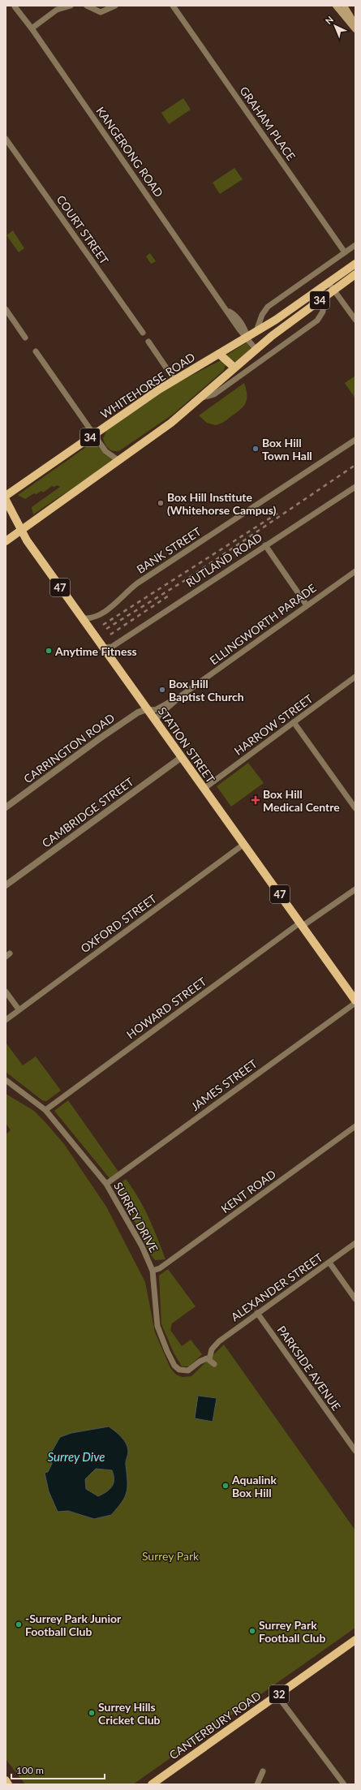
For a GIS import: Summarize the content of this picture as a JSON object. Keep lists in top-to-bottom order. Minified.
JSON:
{"streets":{"main road":["34","WHITEHORSE ROAD","47","STATION STREET","32","CANTERBURY ROAD"],"street":["GRAHAM PLACE","KANGERONG ROAD","COURT STREET","BANK STREET","RUTLAND ROAD","ELLINGWORTH PARADE","HARROW STREET","CARRINGTON ROAD","CAMBRIDGE STREET","OXFORD STREET","HOWARD STREET","JAMES STREET","KENT ROAD","SURREY DRIVE","ALEXANDER STREET","PARKSIDE AVENUE"]},"crossings":[["KANGERONG ROAD","34"],["KANGERONG ROAD","WHITEHORSE ROAD"],["34","STATION STREET"],["RUTLAND ROAD","STATION STREET"],["ELLINGWORTH PARADE","STATION STREET"],["ELLINGWORTH PARADE","CARRINGTON ROAD"],["HARROW STREET","STATION STREET"],["STATION STREET","CARRINGTON ROAD"],["STATION STREET","CAMBRIDGE STREET"],["STATION STREET","OXFORD STREET"],["STATION STREET","HOWARD STREET"],["HOWARD STREET","SURREY DRIVE"],["JAMES STREET","SURREY DRIVE"],["KENT ROAD","SURREY DRIVE"],["SURREY DRIVE","ALEXANDER STREET"],["ALEXANDER STREET","PARKSIDE AVENUE"]],"water":["Surrey Dive"],"parks":["Surrey Park"],"places":{"other":["Box Hill Town Hall","Box Hill Institute (Whitehorse Campus)","Anytime Fitness","Box Hill Baptist Church","Aqualink Box Hill","-Surrey Park Junior Football Club","Surrey Park Football Club","Surrey Hills Cricket Club"],"health":["Box Hill Medical Centre"]},"scale_bar":"100 m","north":"top left"}
